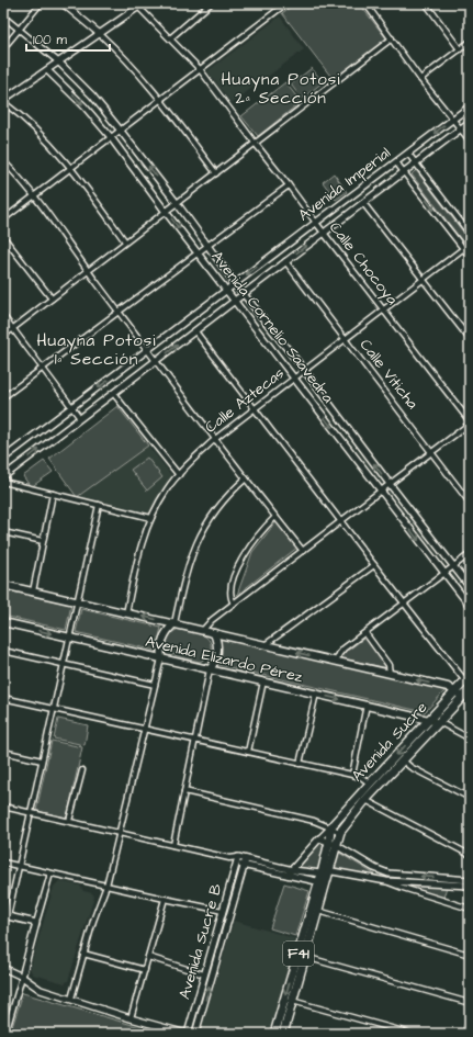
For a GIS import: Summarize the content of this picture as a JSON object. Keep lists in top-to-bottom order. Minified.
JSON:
{"streets":{"main road":["Avenida Elizardo Pérez","Avenida Sucre","F41"],"street":["Avenida Imperial","Calle Chocoya","Avenida Cornelio Saavedra","Calle Viticha","Calle Aztecas","Avenida Sucre B"]},"crossings":[["Avenida Imperial","Calle Chocoya"],["Avenida Imperial","Avenida Cornelio Saavedra"],["Avenida Imperial","Calle Viticha"],["Calle Chocoya","Calle Aztecas"],["Avenida Cornelio Saavedra","Calle Aztecas"],["Calle Viticha","Calle Aztecas"],["Calle Aztecas","Avenida Elizardo Pérez"],["Avenida Elizardo Pérez","Avenida Sucre"],["Avenida Sucre","F41"]],"districts":["Huayna Potosi 2ª Sección","Huayna Potosi 1ª Sección"],"scale_bar":"100 m"}
